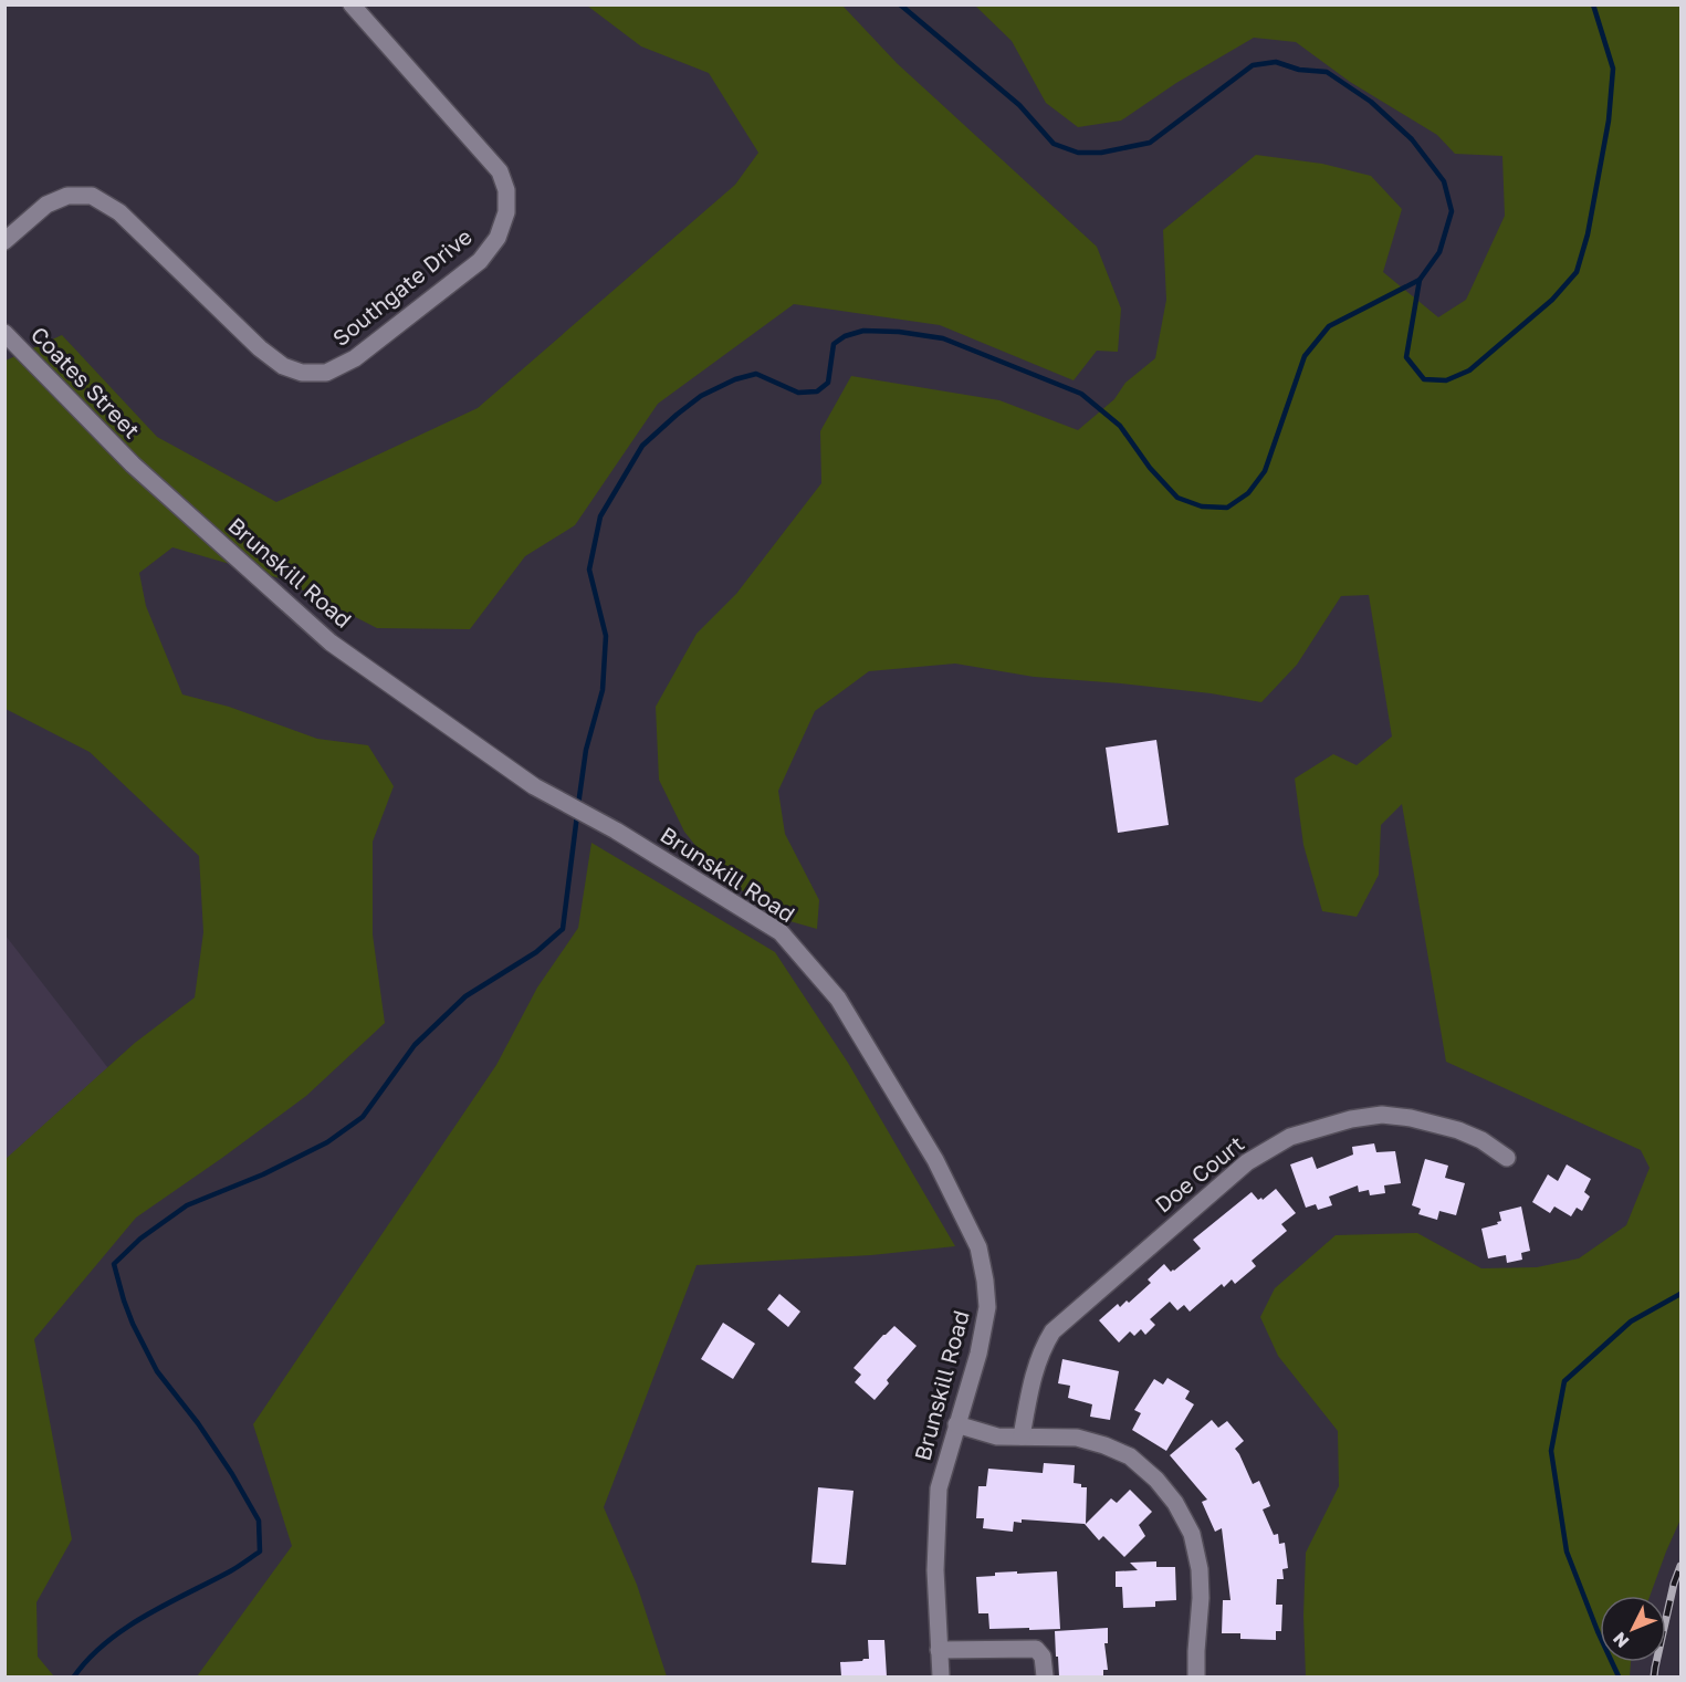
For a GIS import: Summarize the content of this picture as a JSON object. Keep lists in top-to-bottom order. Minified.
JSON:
{"streets":{"street":["Southgate Drive","Coates Street","Brunskill Road","Doe Court"]},"crossings":[["Coates Street","Brunskill Road"]],"north":"bottom left"}
